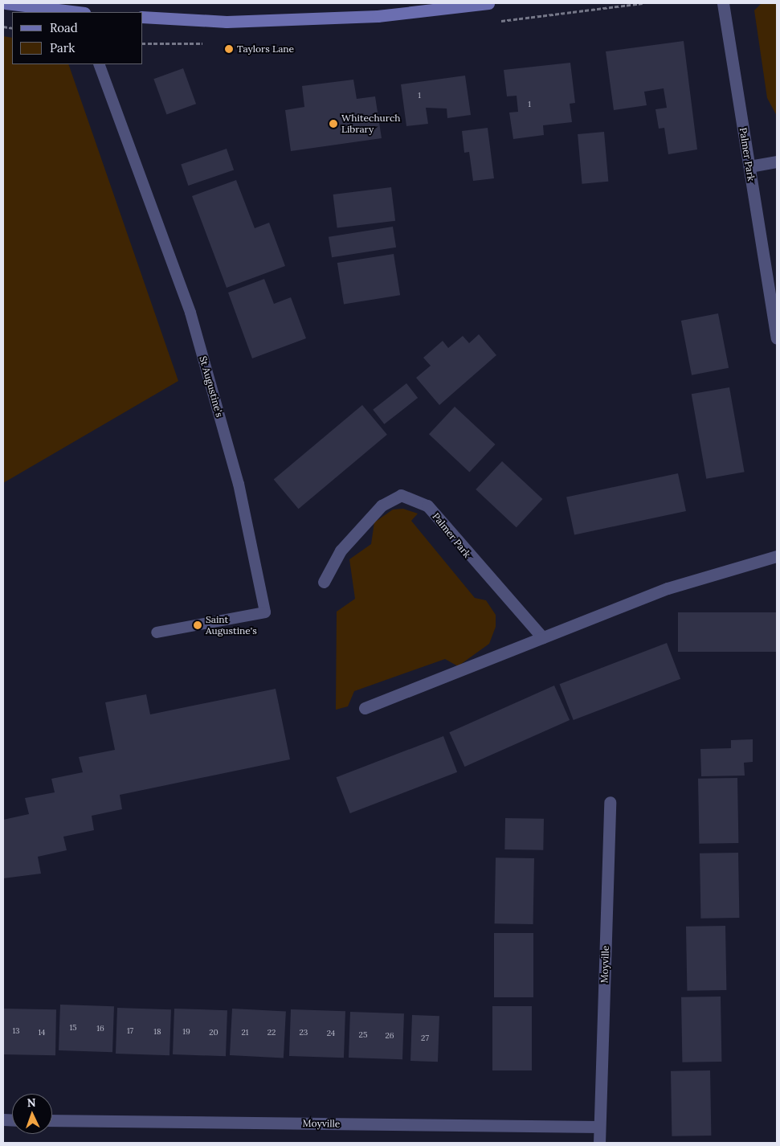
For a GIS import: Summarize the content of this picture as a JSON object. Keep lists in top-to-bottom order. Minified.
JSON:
{"streets":{"street":["Palmer Park","Moyville"],"lane":["St Augustine's"]},"places":["Taylors Lane","Whitechurch Library","Saint Augustine's"],"house_numbers":["1","1","15","16","13","17","18","19","14","20","21","22","23","24","25","26","27"],"legend":["Road","Park"],"north":"top"}
